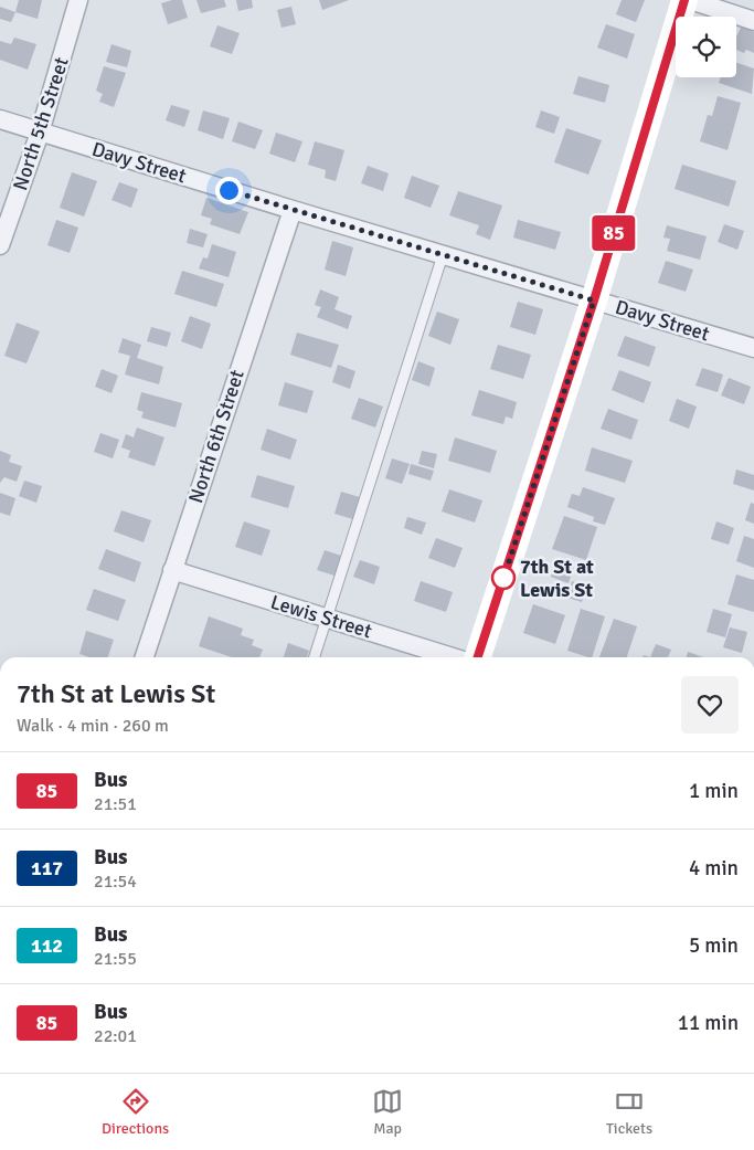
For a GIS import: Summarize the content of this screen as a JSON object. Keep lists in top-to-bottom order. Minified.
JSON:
{"streets":{"street":["North 5th Street","Davy Street","North 6th Street","Lewis Street"]},"crossings":[["North 5th Street","Davy Street"],["Davy Street","North 6th Street"],["North 6th Street","Lewis Street"]],"places":["7th St at Lewis St"],"lines":["bus line 85"],"page":{"on_map":"85","heading":["7th St at Lewis St","Walk · 4 min · 260 m"],"list":[{"mark":"85","name":"Bus","note":"21:51","value":"1 min"},{"mark":"117","name":"Bus","note":"21:54","value":"4 min"},{"mark":"112","name":"Bus","note":"21:55","value":"5 min"},{"mark":"85","name":"Bus","note":"22:01","value":"11 min"}],"tabs":["Directions","Map","Tickets"]}}
